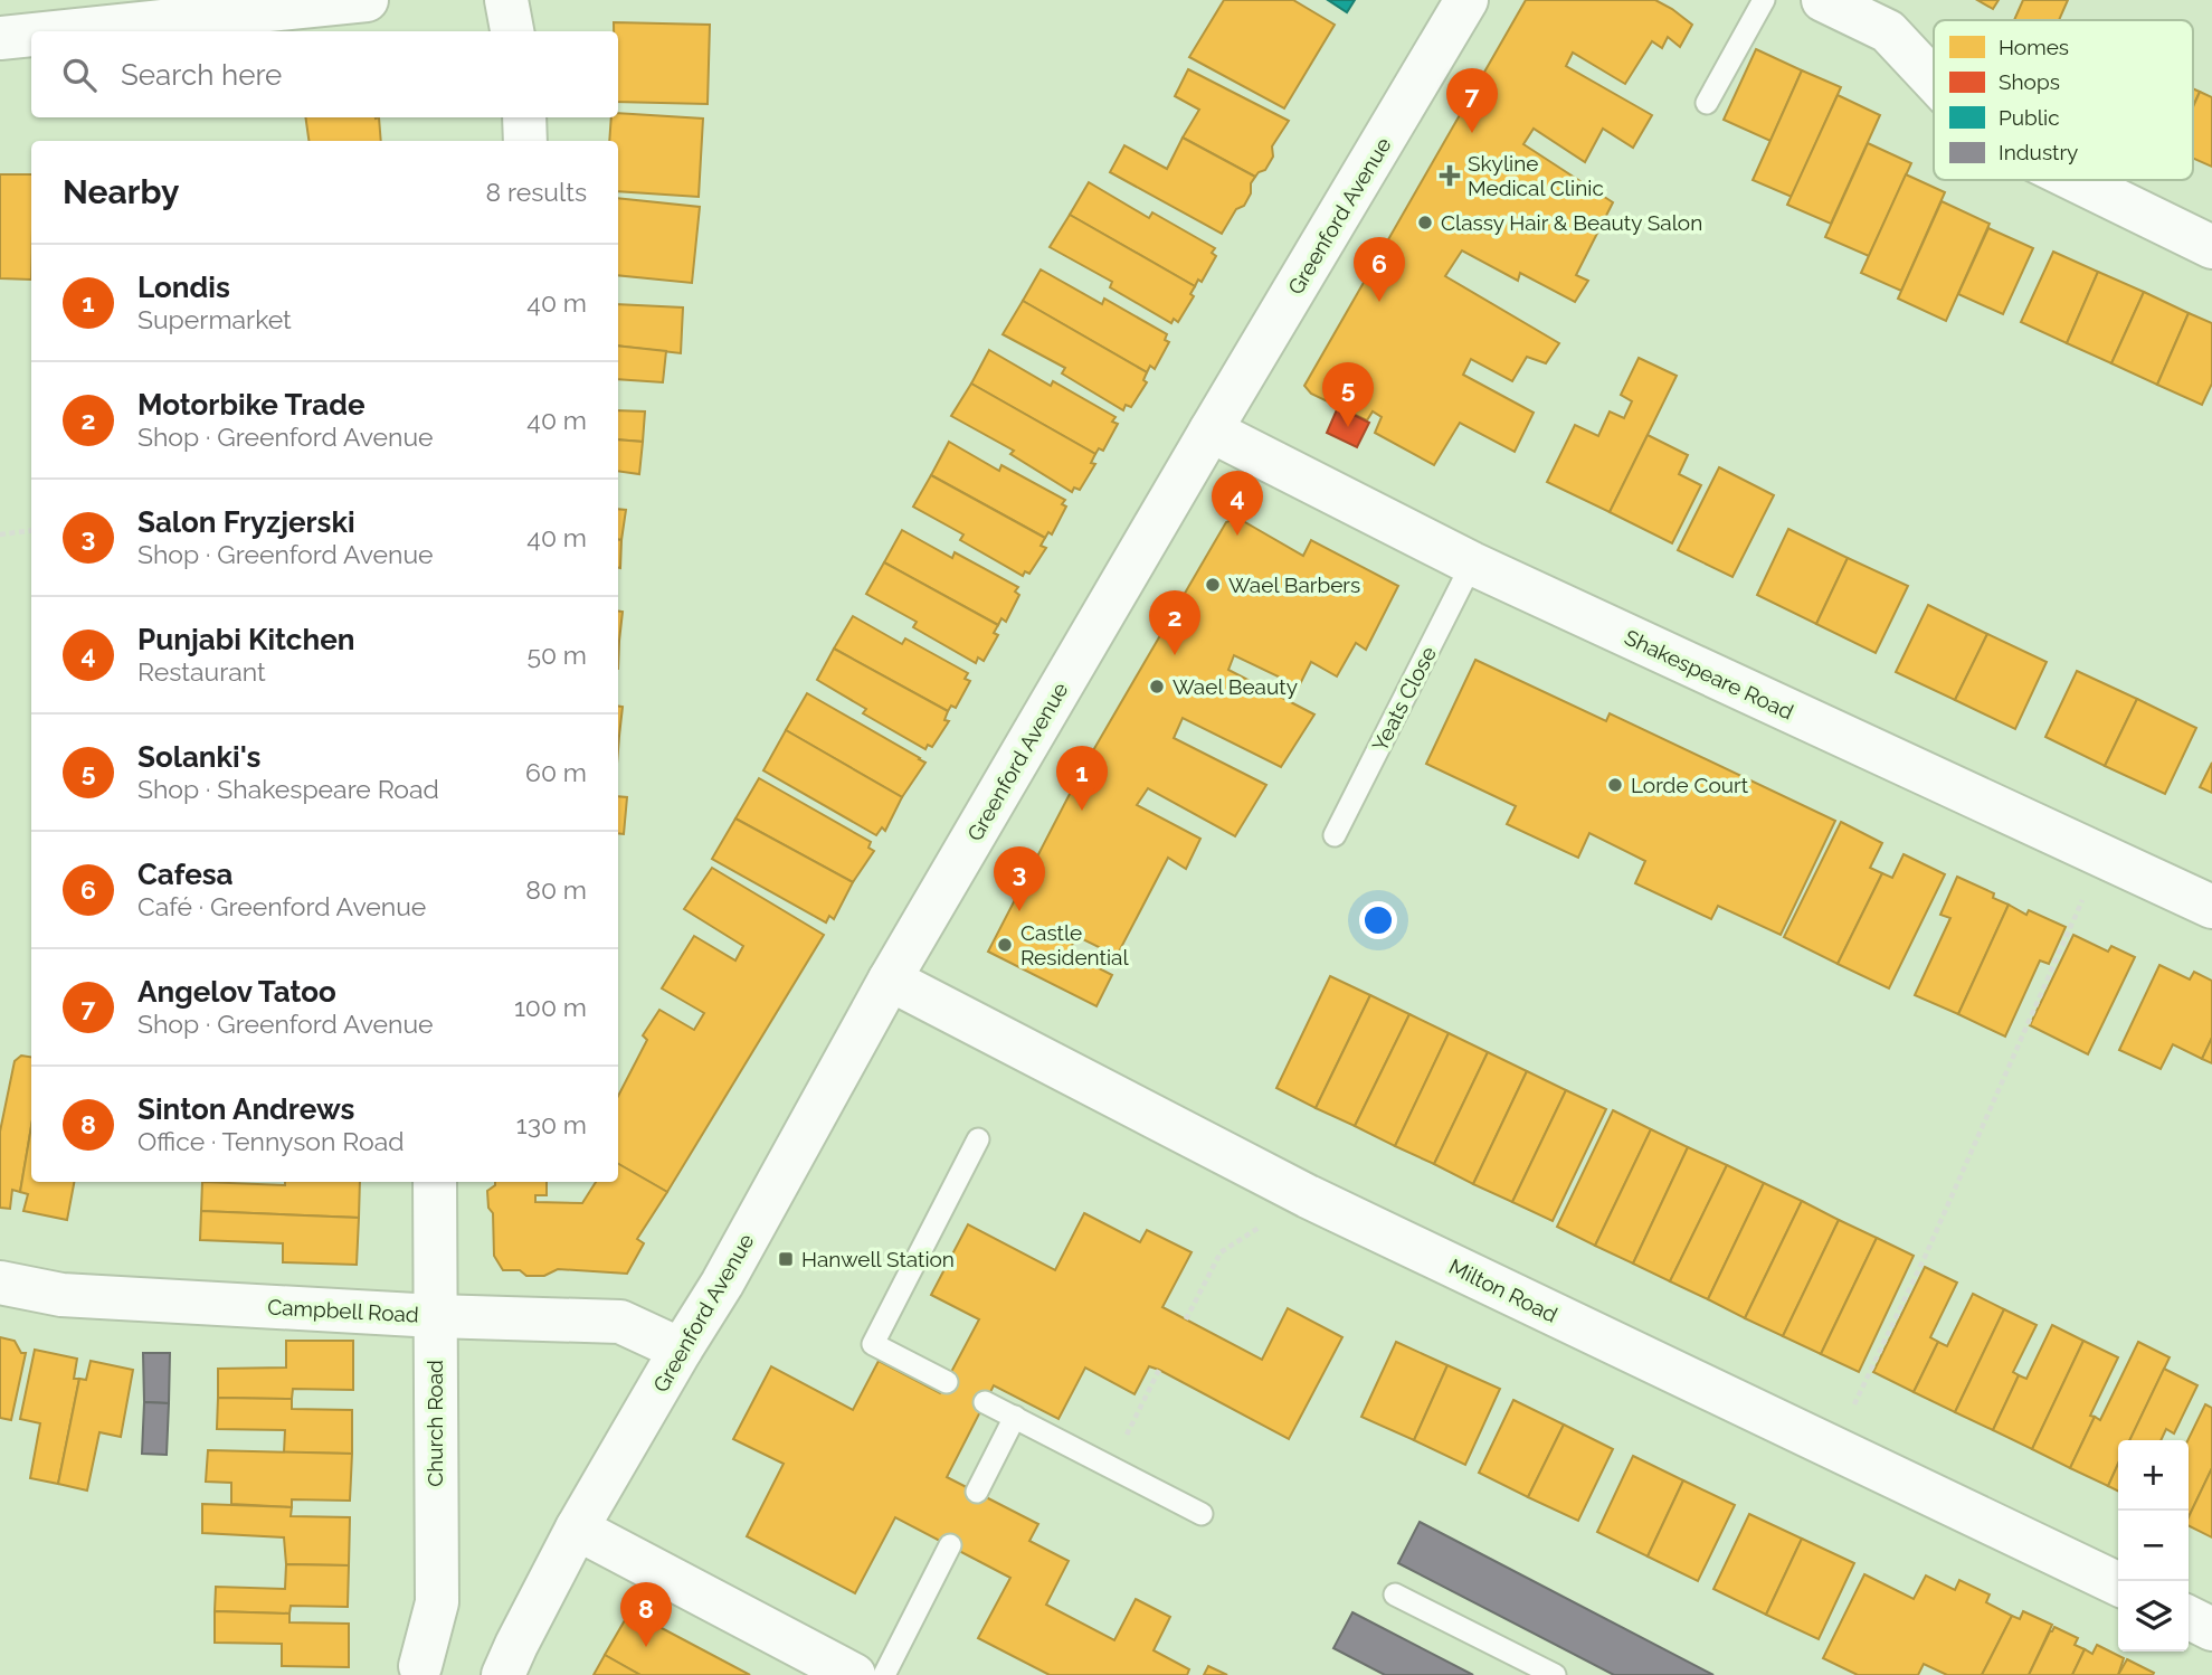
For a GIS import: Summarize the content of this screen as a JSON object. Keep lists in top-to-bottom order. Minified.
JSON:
{"streets":{"street":["Greenford Avenue","Shakespeare Road","Milton Road","Campbell Road","Church Road"],"lane":["Yeats Close"]},"crossings":[["Greenford Avenue","Shakespeare Road"],["Greenford Avenue","Milton Road"],["Greenford Avenue","Campbell Road"],["Shakespeare Road","Yeats Close"],["Campbell Road","Church Road"]],"places":{"health":["Skyline Medical Clinic"],"other":["Classy Hair & Beauty Salon","Wael Barbers","Wael Beauty","Lorde Court","Castle Residential"],"transit":["Hanwell Station"]},"legend":["Homes","Shops","Public","Industry"],"page":{"search":"Search here","pins":["7","6","5","4","2","1","3","8"],"heading":["Nearby","8 results"],"list":[{"mark":"1","name":"Londis","note":"Supermarket","value":"40 m"},{"mark":"2","name":"Motorbike Trade","note":"Shop · Greenford Avenue","value":"40 m"},{"mark":"3","name":"Salon Fryzjerski","note":"Shop · Greenford Avenue","value":"40 m"},{"mark":"4","name":"Punjabi Kitchen","note":"Restaurant","value":"50 m"},{"mark":"5","name":"Solanki's","note":"Shop · Shakespeare Road","value":"60 m"},{"mark":"6","name":"Cafesa","note":"Café · Greenford Avenue","value":"80 m"},{"mark":"7","name":"Angelov Tatoo","note":"Shop · Greenford Avenue","value":"100 m"},{"mark":"8","name":"Sinton Andrews","note":"Office · Tennyson Road","value":"130 m"}],"map_buttons":["+","−"]}}
